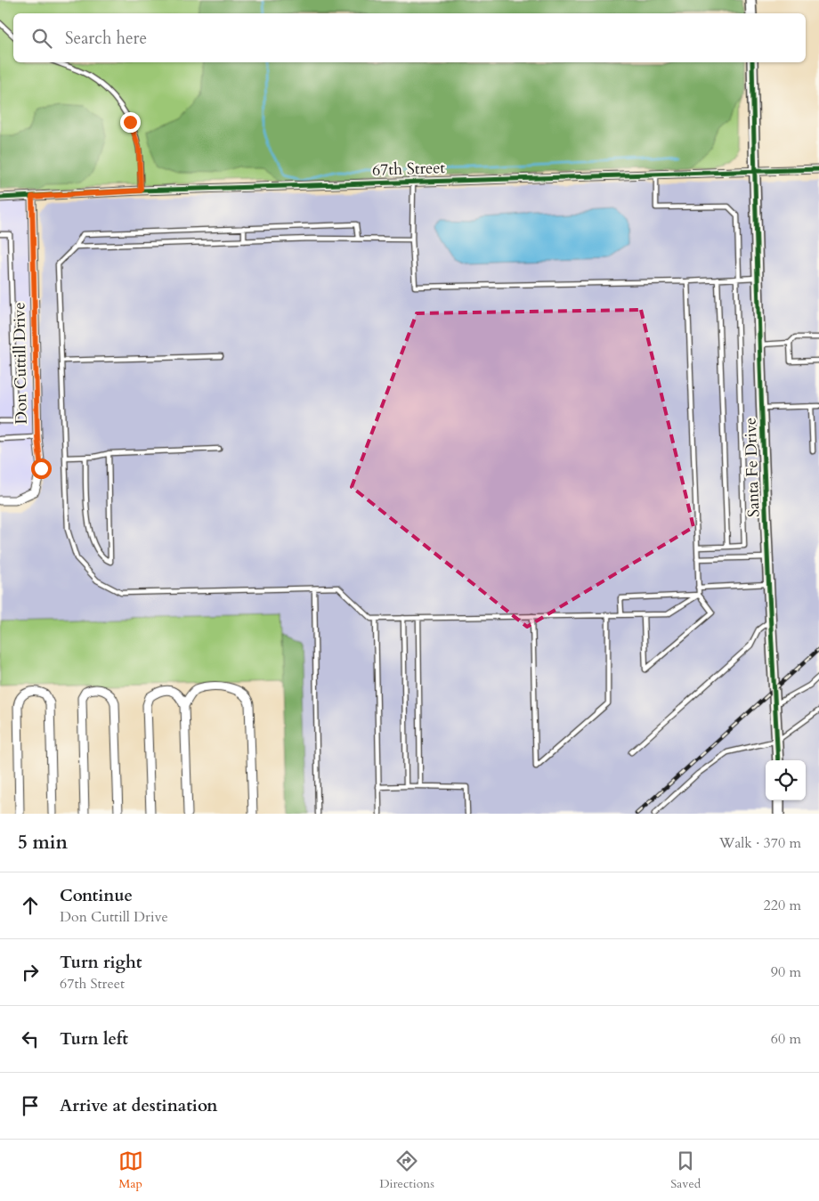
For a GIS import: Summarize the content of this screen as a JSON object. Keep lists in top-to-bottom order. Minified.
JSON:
{"streets":{"street":["67th Street","Don Cuttill Drive","Santa Fe Drive"]},"crossings":[["67th Street","Don Cuttill Drive"],["67th Street","Santa Fe Drive"]],"page":{"search":"Search here","heading":["5 min","Walk · 370 m"],"list":[["Continue","Don Cuttill Drive","220 m"],["Turn right","67th Street","90 m"],["Turn left","60 m"],"Arrive at destination"],"nav":["Map","Directions","Saved"]}}
